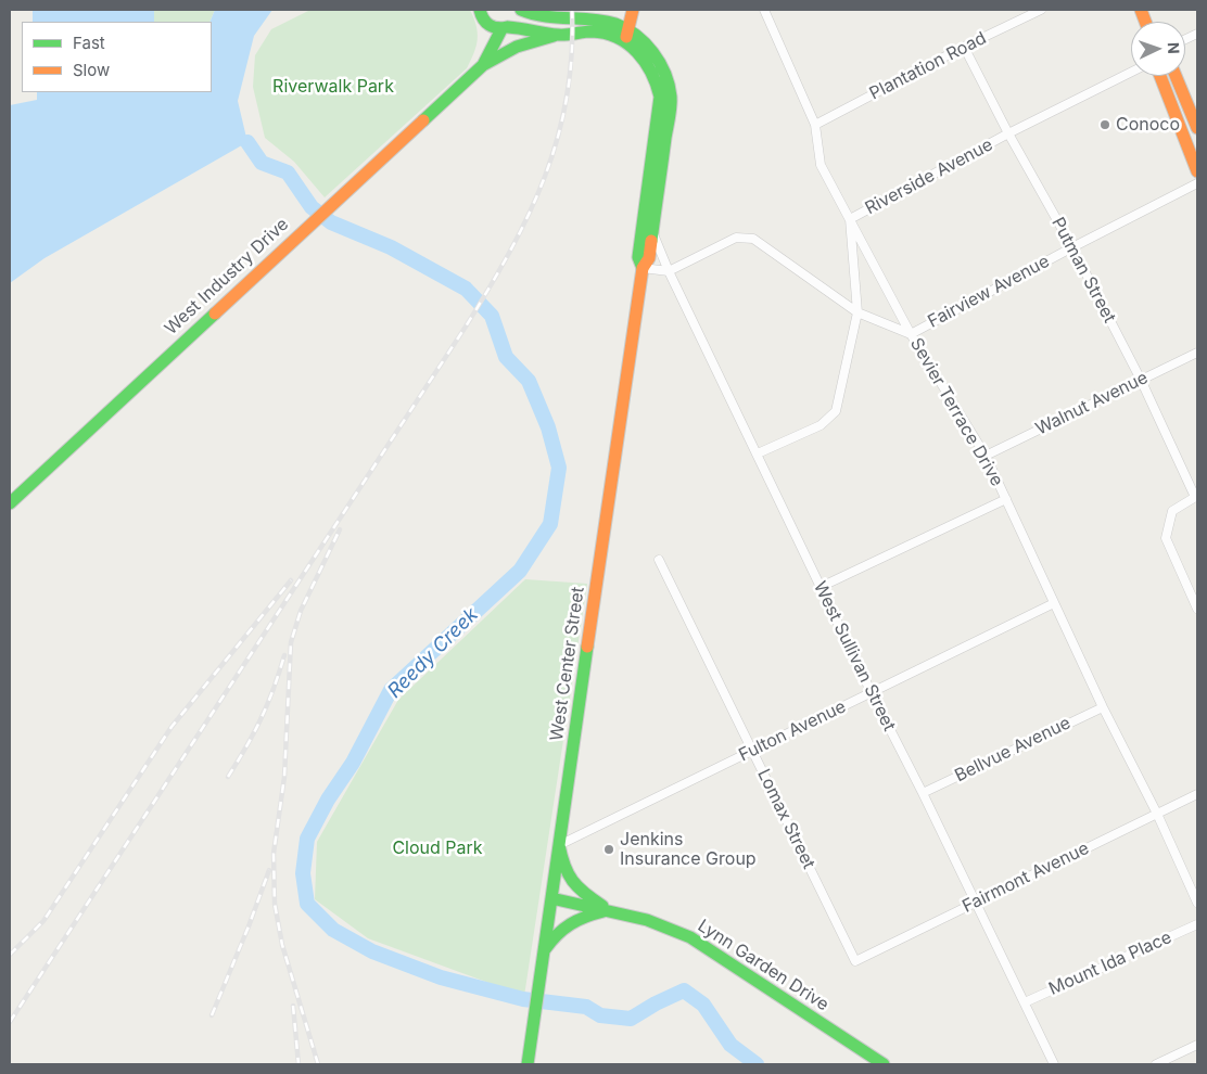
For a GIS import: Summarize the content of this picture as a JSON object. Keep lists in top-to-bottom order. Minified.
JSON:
{"streets":{"main road":["West Industry Drive","West Center Street","Lynn Garden Drive"],"street":["Plantation Road","Riverside Avenue","Putman Street","Fairview Avenue","Walnut Avenue","Sevier Terrace Drive","West Sullivan Street","Fulton Avenue","Bellvue Avenue","Lomax Street","Fairmont Avenue","Mount Ida Place"]},"crossings":[["Plantation Road","Putman Street"],["Plantation Road","Sevier Terrace Drive"],["Riverside Avenue","Putman Street"],["Riverside Avenue","Fairview Avenue"],["Riverside Avenue","Sevier Terrace Drive"],["Riverside Avenue","West Sullivan Street"],["Putman Street","Fairview Avenue"],["Putman Street","Walnut Avenue"],["West Industry Drive","West Center Street"],["Fairview Avenue","Sevier Terrace Drive"],["Fairview Avenue","West Sullivan Street"],["Walnut Avenue","Sevier Terrace Drive"],["Sevier Terrace Drive","Fulton Avenue"],["Sevier Terrace Drive","Bellvue Avenue"],["Sevier Terrace Drive","Fairmont Avenue"],["West Sullivan Street","West Center Street"],["West Sullivan Street","Fulton Avenue"],["West Sullivan Street","Bellvue Avenue"],["West Sullivan Street","Fairmont Avenue"],["West Sullivan Street","Mount Ida Place"],["West Center Street","Fulton Avenue"],["West Center Street","Lynn Garden Drive"],["Fulton Avenue","Lomax Street"],["Lomax Street","Fairmont Avenue"]],"water":["Reedy Creek"],"parks":["Riverwalk Park","Cloud Park"],"places":["Conoco","Jenkins Insurance Group"],"legend":["Fast","Slow"],"north":"right"}
